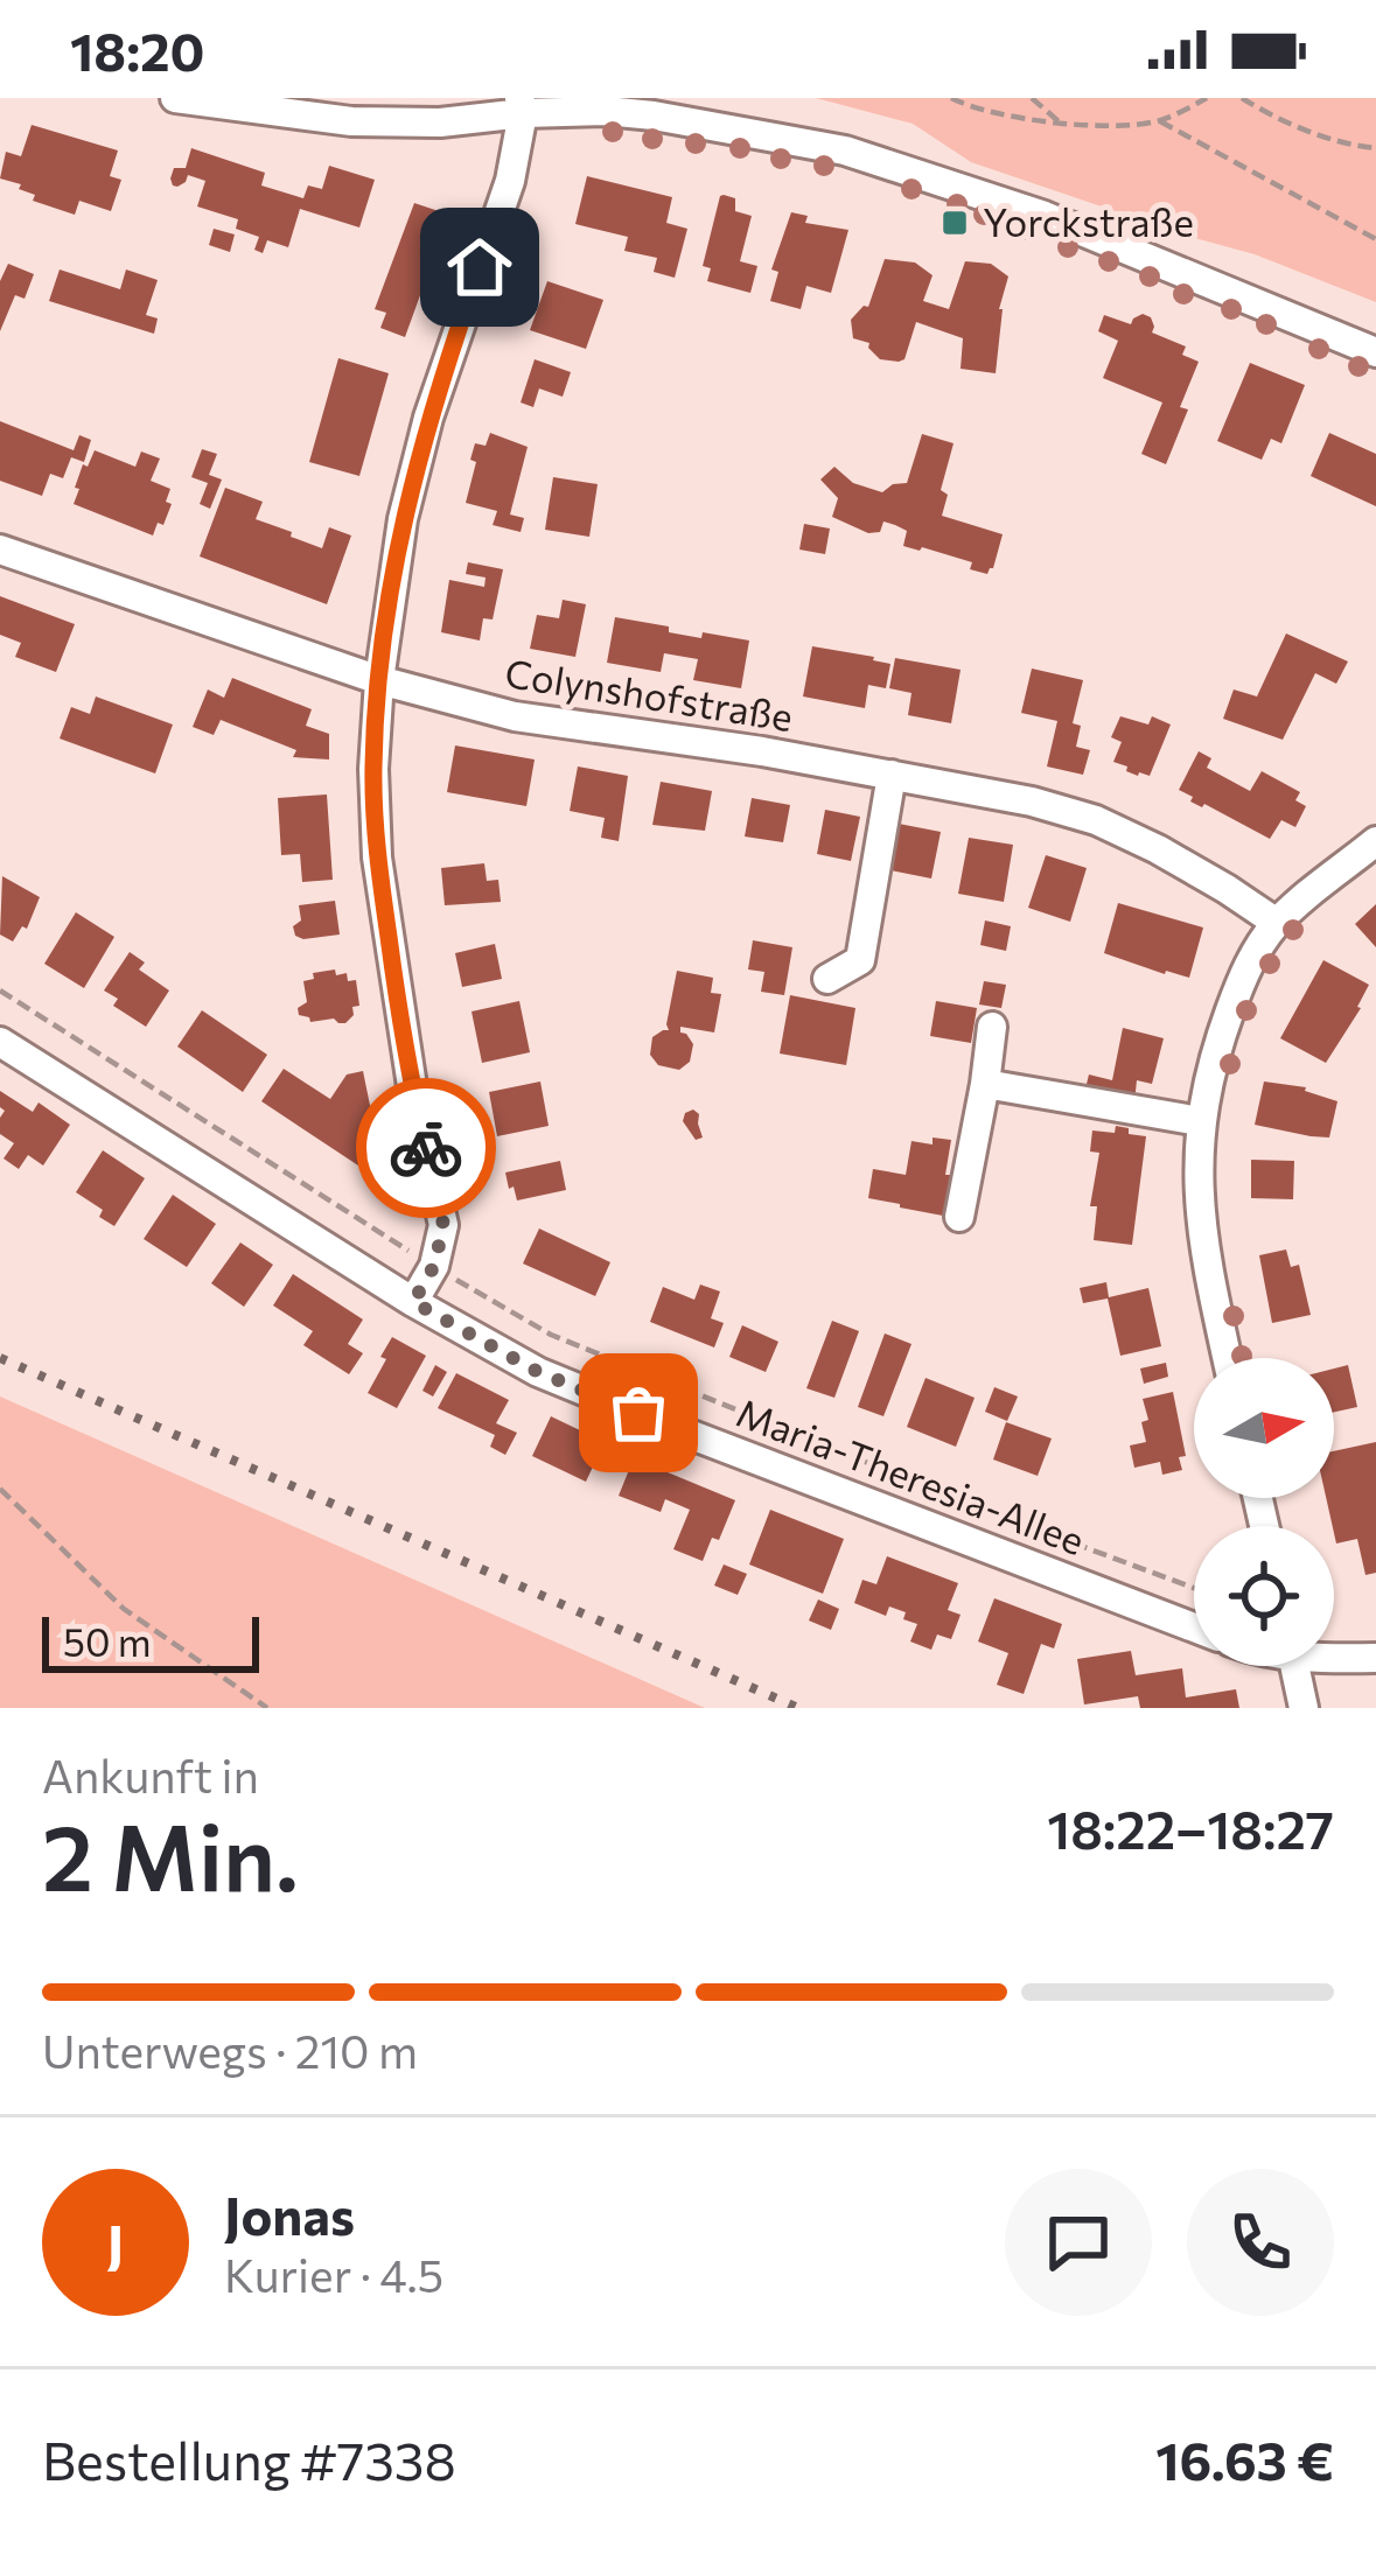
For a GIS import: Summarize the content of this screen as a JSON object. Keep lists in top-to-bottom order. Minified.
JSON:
{"streets":{"street":["Colynshofstraße","Maria-Theresia-Allee"]},"places":{"transit":["Yorckstraße"]},"scale_bar":"50 m","north":"right","page":{"status":"18:20","scale":"50 m","heading":["2 Min.","Ankunft in","18:22–18:27"],"panel":["Jonas","Kurier · 4.5","Bestellung #7338","16.63 €"],"bar":"Unterwegs · 210 m","round":"J"}}
